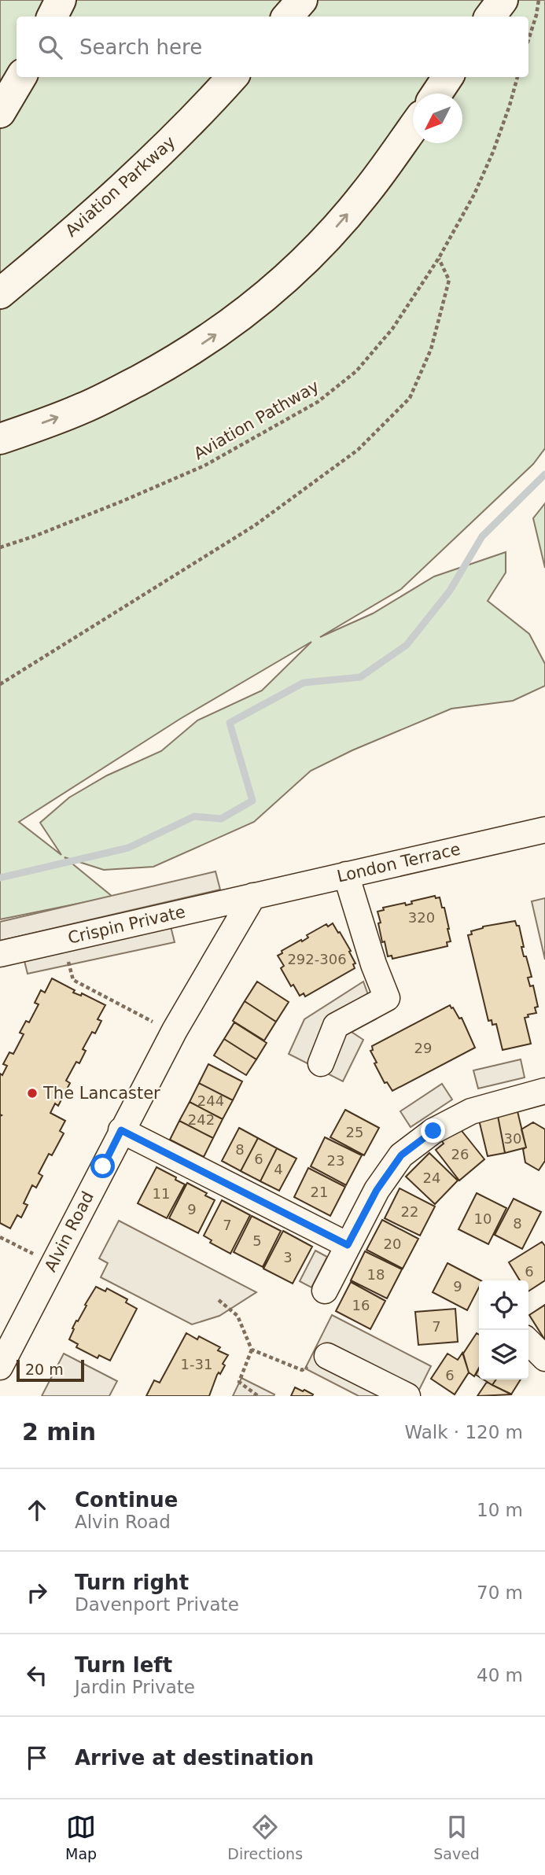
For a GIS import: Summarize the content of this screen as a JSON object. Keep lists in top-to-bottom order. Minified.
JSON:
{"streets":{"main road":["Aviation Parkway"],"street":["London Terrace","Crispin Private","Alvin Road"],"path":["Aviation Pathway"]},"crossings":[["London Terrace","Crispin Private"],["London Terrace","Alvin Road"],["Crispin Private","Alvin Road"]],"places":["The Lancaster"],"house_numbers":["320","292-306","29","244","242","25","30","8","26","6","23","4","24","21","11","9","22","10","8","7","5","20","3","6","18","9","16","7","1-31","6"],"scale_bar":"20 m","north":"bottom left","page":{"search":"Search here","scale":"20 m","heading":["2 min","Walk · 120 m"],"list":[["Continue","Alvin Road","10 m"],["Turn right","Davenport Private","70 m"],["Turn left","Jardin Private","40 m"],"Arrive at destination"],"nav":["Map","Directions","Saved"]}}
